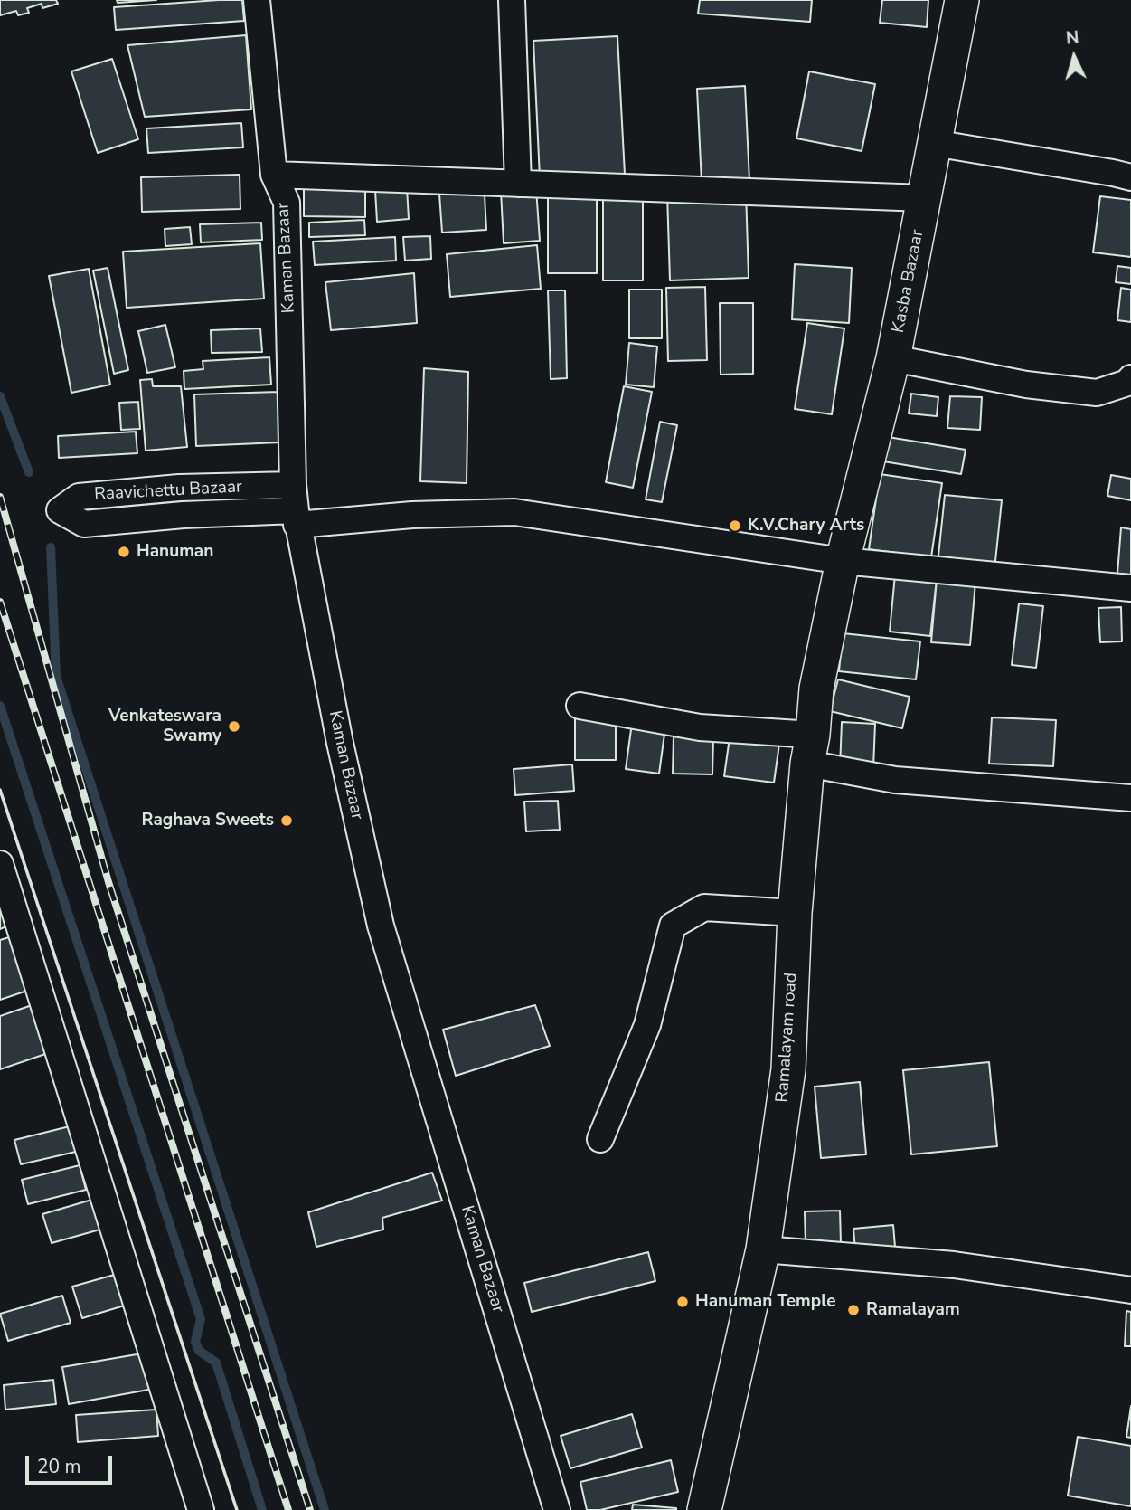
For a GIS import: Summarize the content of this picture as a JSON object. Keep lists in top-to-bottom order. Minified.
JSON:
{"streets":{"street":["Kaman Bazaar","Kasba Bazaar","Raavichettu Bazaar","Ramalayam road"]},"crossings":[["Kaman Bazaar","Raavichettu Bazaar"],["Kasba Bazaar","Ramalayam road"]],"places":["K.V.Chary Arts","Hanuman","Venkateswara Swamy","Raghava Sweets","Hanuman Temple","Ramalayam"],"scale_bar":"20 m","north":"top"}
